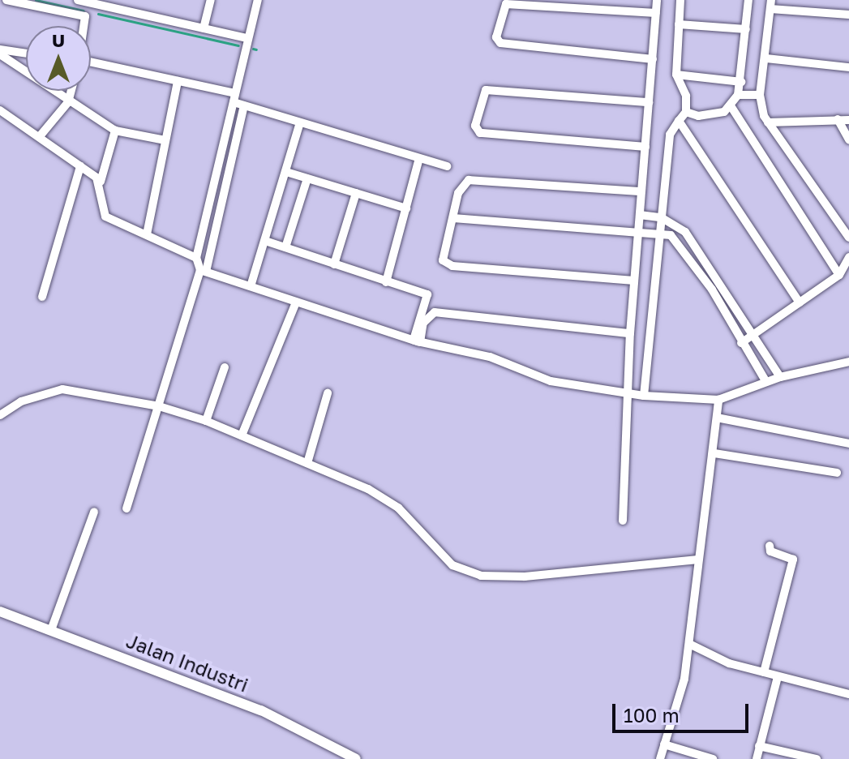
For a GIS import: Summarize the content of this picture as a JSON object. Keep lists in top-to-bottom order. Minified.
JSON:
{"streets":{"street":["Jalan Industri"]},"scale_bar":"100 m","north":"top"}
